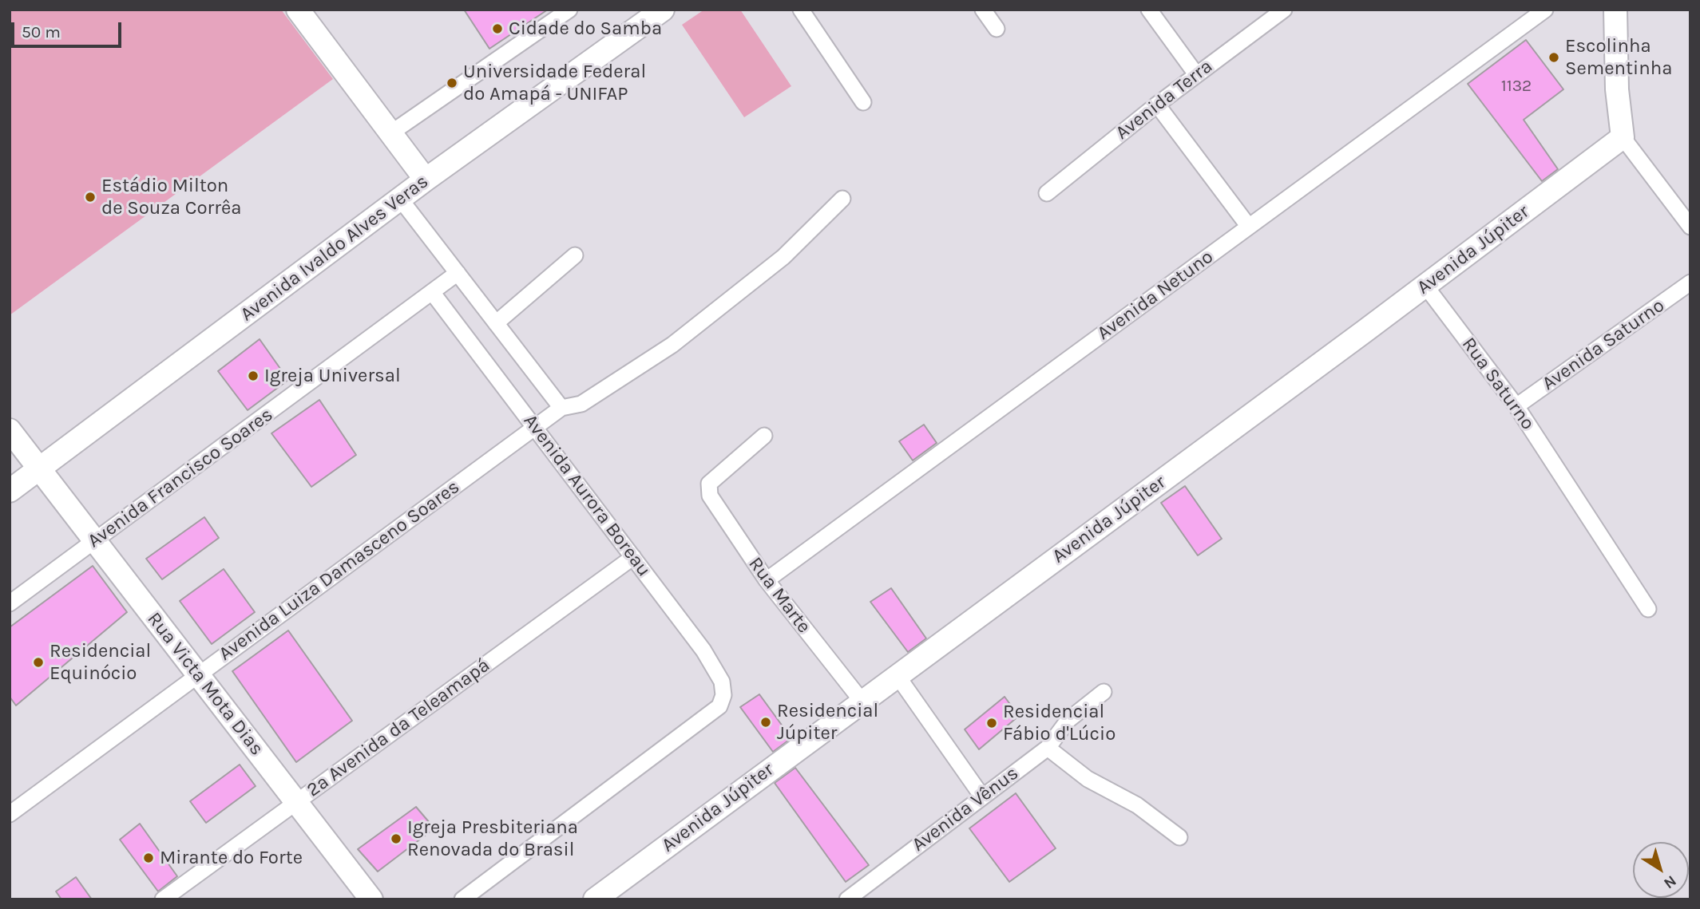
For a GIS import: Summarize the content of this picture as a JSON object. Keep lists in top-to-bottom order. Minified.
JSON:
{"streets":{"street":["Avenida Terra","Avenida Ivaldo Alves Veras","Avenida Júpiter","Avenida Netuno","Avenida Saturno","Rua Saturno","Avenida Francisco Soares","Avenida Aurora Boreau","Avenida Luiza Damasceno Soares","Rua Marte","Rua Victa Mota Dias","2a Avenida da Teleamapá","Avenida Vênus"]},"crossings":[["Avenida Ivaldo Alves Veras","Rua Victa Mota Dias"],["Avenida Júpiter","Rua Saturno"],["Avenida Júpiter","Rua Marte"],["Avenida Netuno","Rua Marte"],["Avenida Saturno","Rua Saturno"],["Avenida Francisco Soares","Avenida Aurora Boreau"],["Avenida Francisco Soares","Rua Victa Mota Dias"],["Avenida Aurora Boreau","Avenida Luiza Damasceno Soares"],["Avenida Aurora Boreau","2a Avenida da Teleamapá"],["Avenida Luiza Damasceno Soares","Rua Victa Mota Dias"],["Rua Victa Mota Dias","2a Avenida da Teleamapá"]],"places":["Cidade do Samba","Escolinha Sementinha","Universidade Federal do Amapá - UNIFAP","Estádio Milton de Souza Corrêa","Igreja Universal","Residencial Equinócio","Residencial Júpiter","Residencial Fábio d'Lúcio","Igreja Presbiteriana Renovada do Brasil","Mirante do Forte"],"house_numbers":["1132"],"scale_bar":"50 m","north":"bottom right"}
